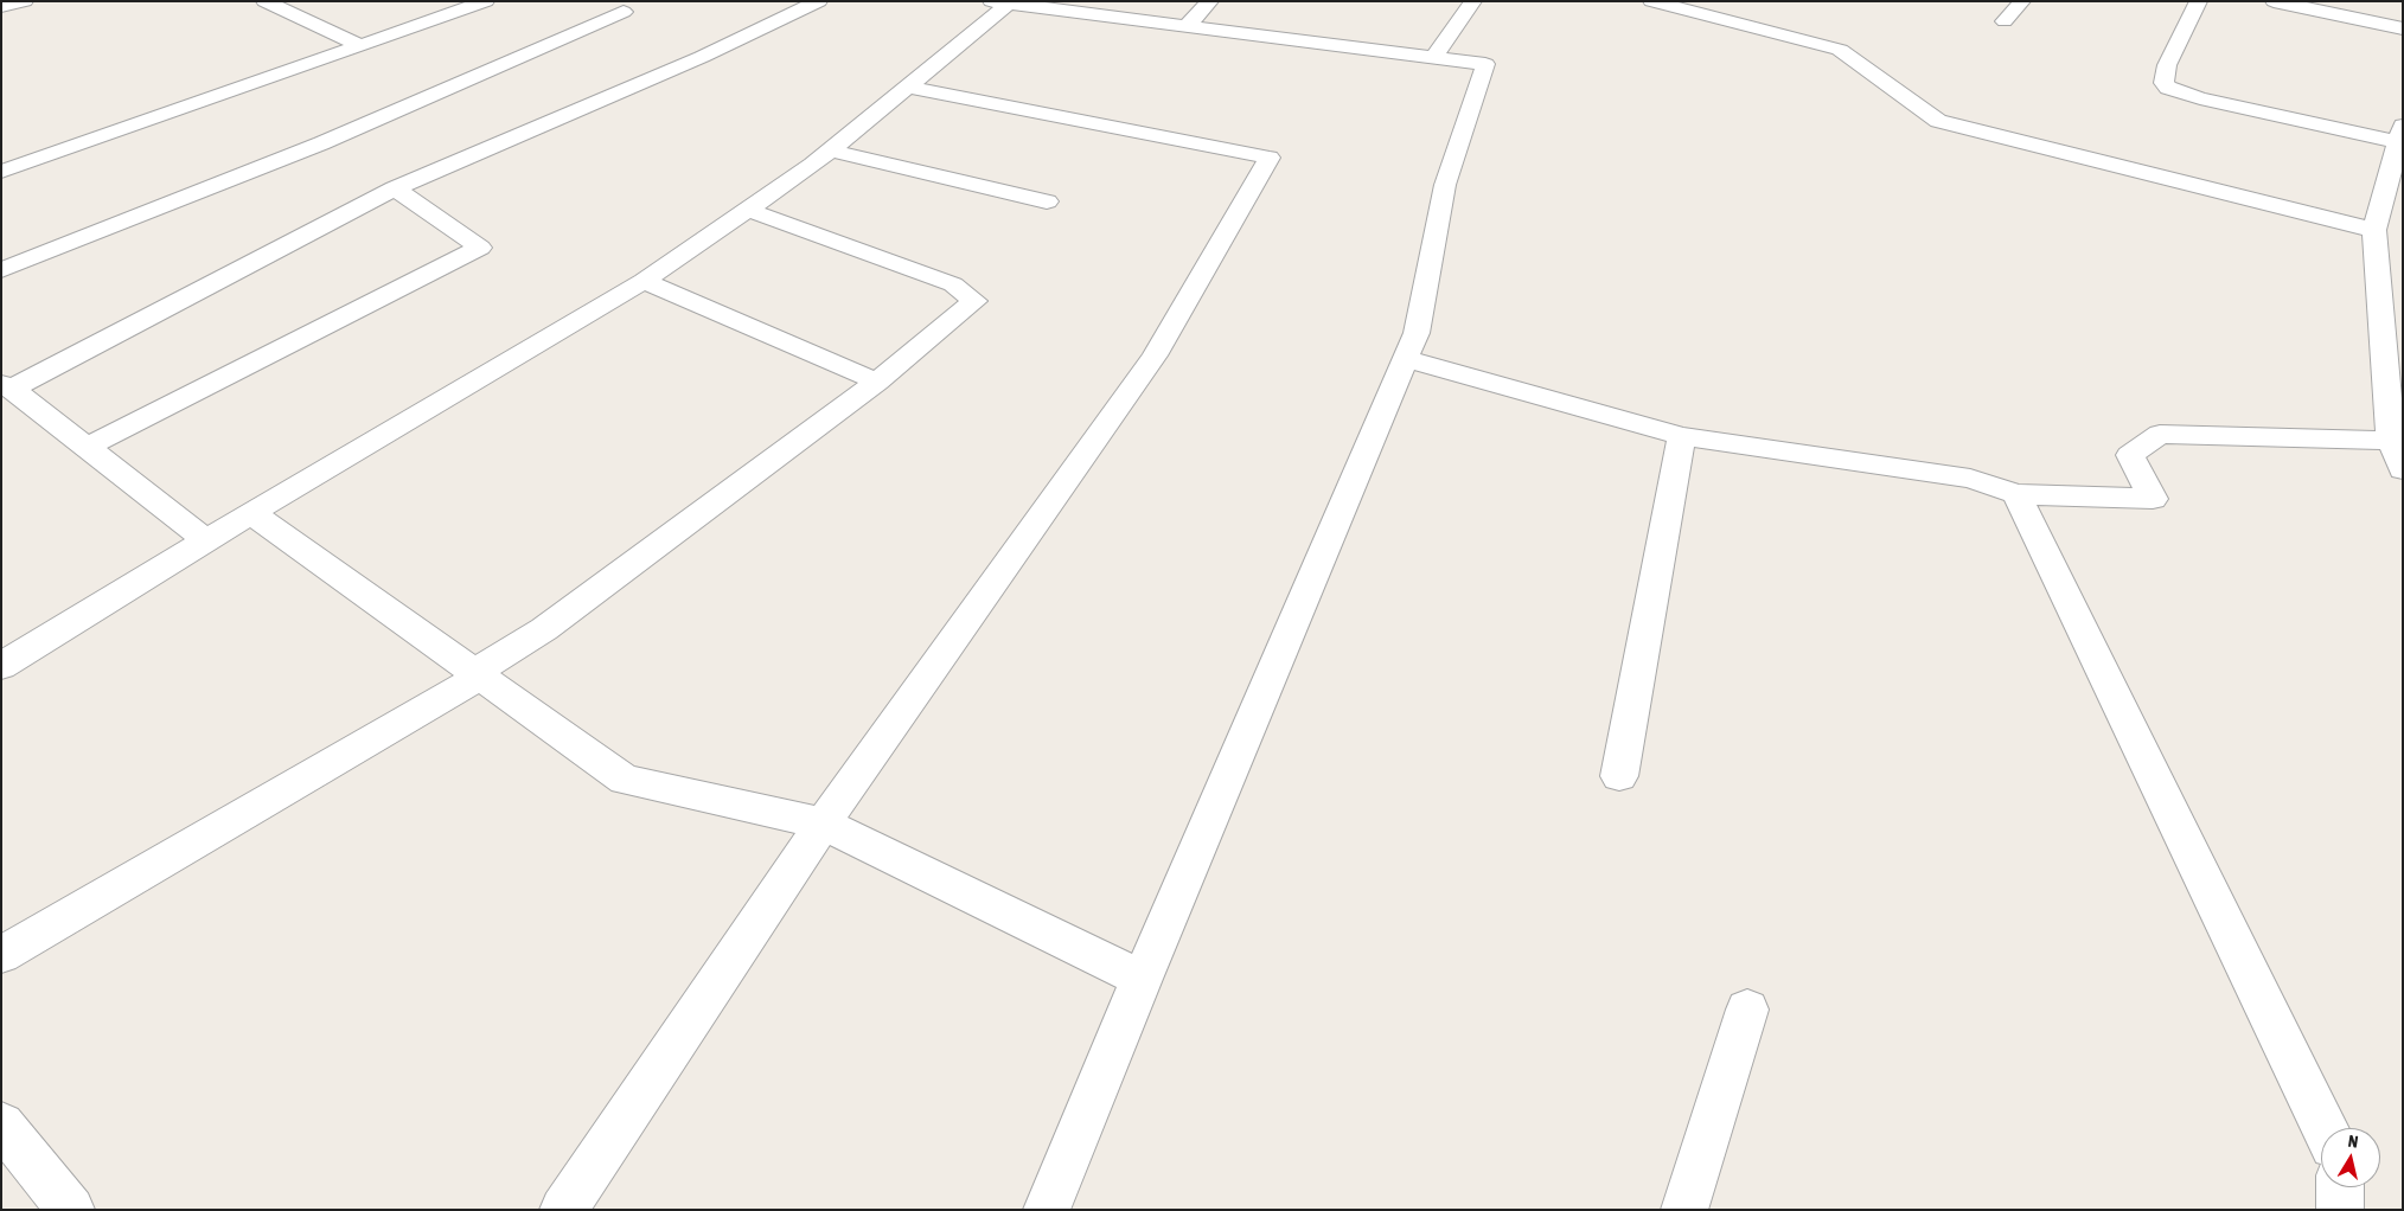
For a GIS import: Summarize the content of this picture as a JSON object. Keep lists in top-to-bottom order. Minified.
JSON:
{"north":"top"}
